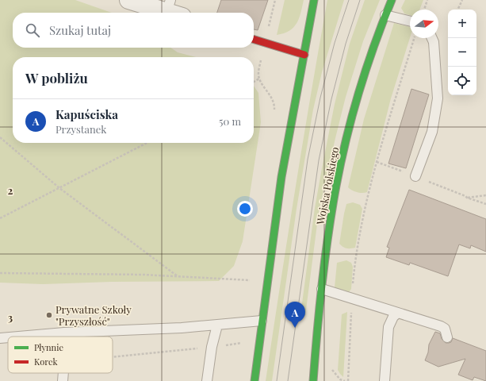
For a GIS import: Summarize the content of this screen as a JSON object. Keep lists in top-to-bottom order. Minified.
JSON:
{"streets":{"street":["Wojska Polskiego"]},"places":["Prywatne Szkoły \"Przyszłość\""],"legend":["Płynnie","Korek"],"north":"right","page":{"map_buttons":["+","−"],"search":"Szukaj tutaj","heading":"W pobliżu","list":[{"mark":"A","name":"Kapuściska","note":"Przystanek","value":"50 m"}],"pins":"A"},"grid":{"rows":["2","3"]}}
